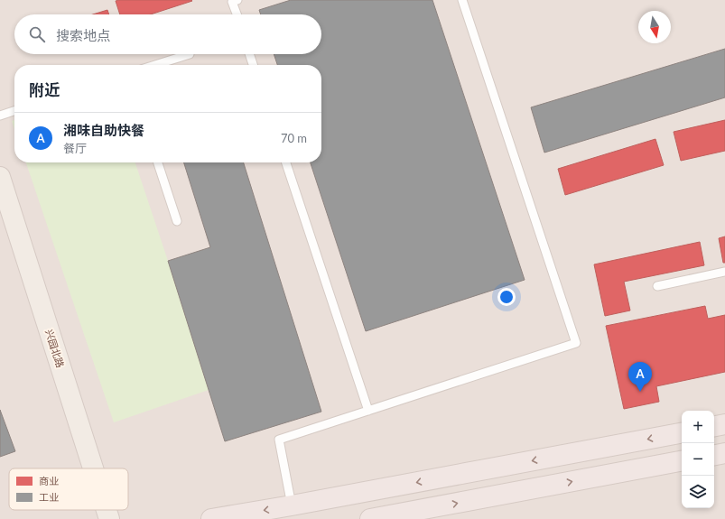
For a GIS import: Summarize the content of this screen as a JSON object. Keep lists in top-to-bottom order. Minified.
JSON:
{"streets":{"main road":["兴园北路"]},"legend":["商业","工业"],"north":"bottom","page":{"search":"搜索地点","heading":"附近","list":[{"mark":"A","name":"湘味自助快餐","note":"餐厅","value":"70 m"}],"pins":"A","map_buttons":["+","−"]}}
